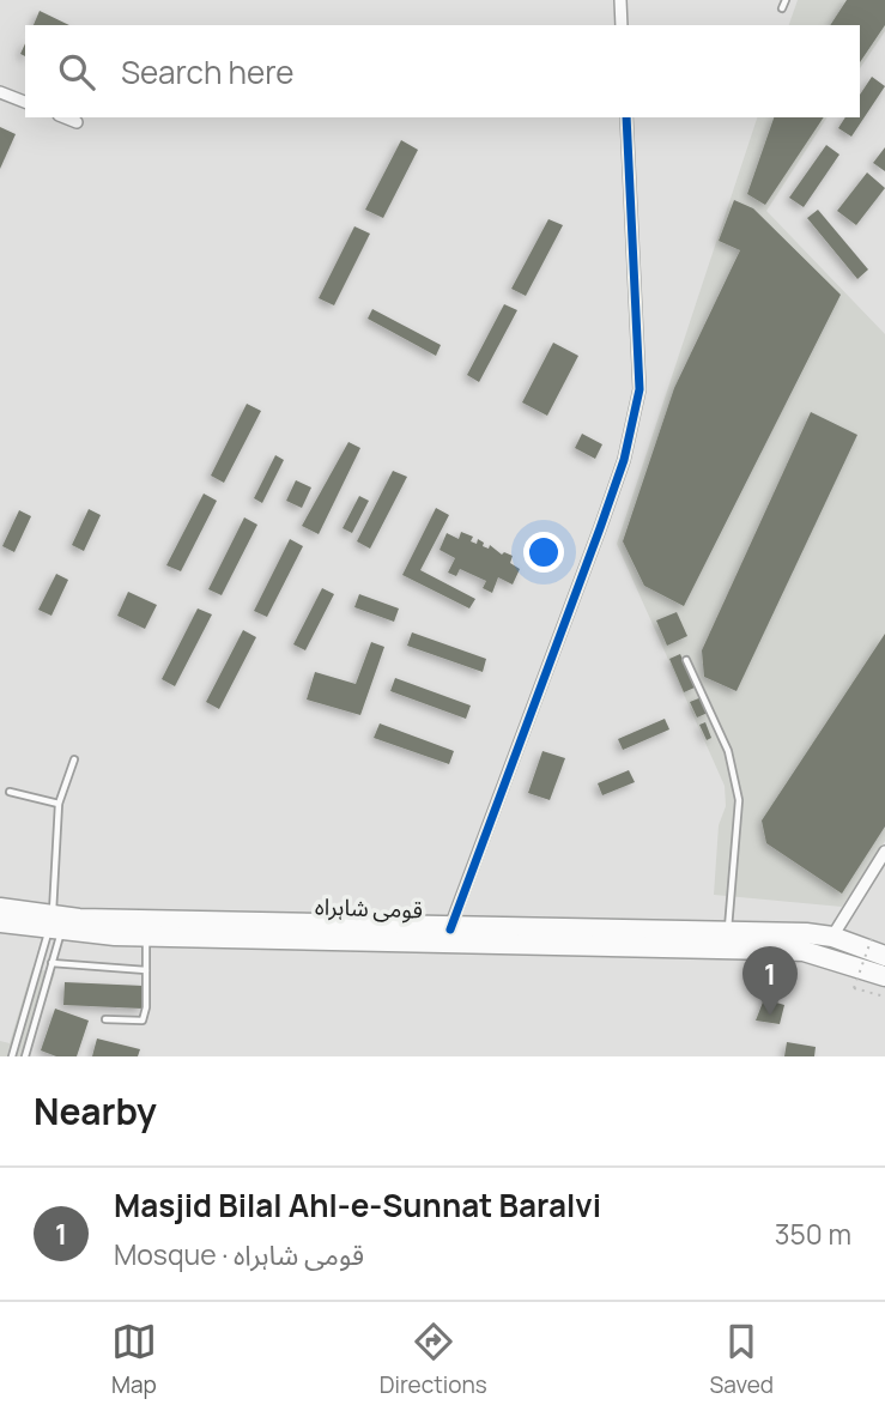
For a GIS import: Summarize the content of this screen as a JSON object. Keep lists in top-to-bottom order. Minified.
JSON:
{"streets":{"highway":["قومی شاہراہ"]},"page":{"search":"Search here","pins":"1","heading":"Nearby","list":[{"mark":"1","name":"Masjid Bilal Ahl-e-Sunnat Baralvi","note":"Mosque · قومی شاہراہ","value":"350 m"}],"nav":["Map","Directions","Saved"]}}
